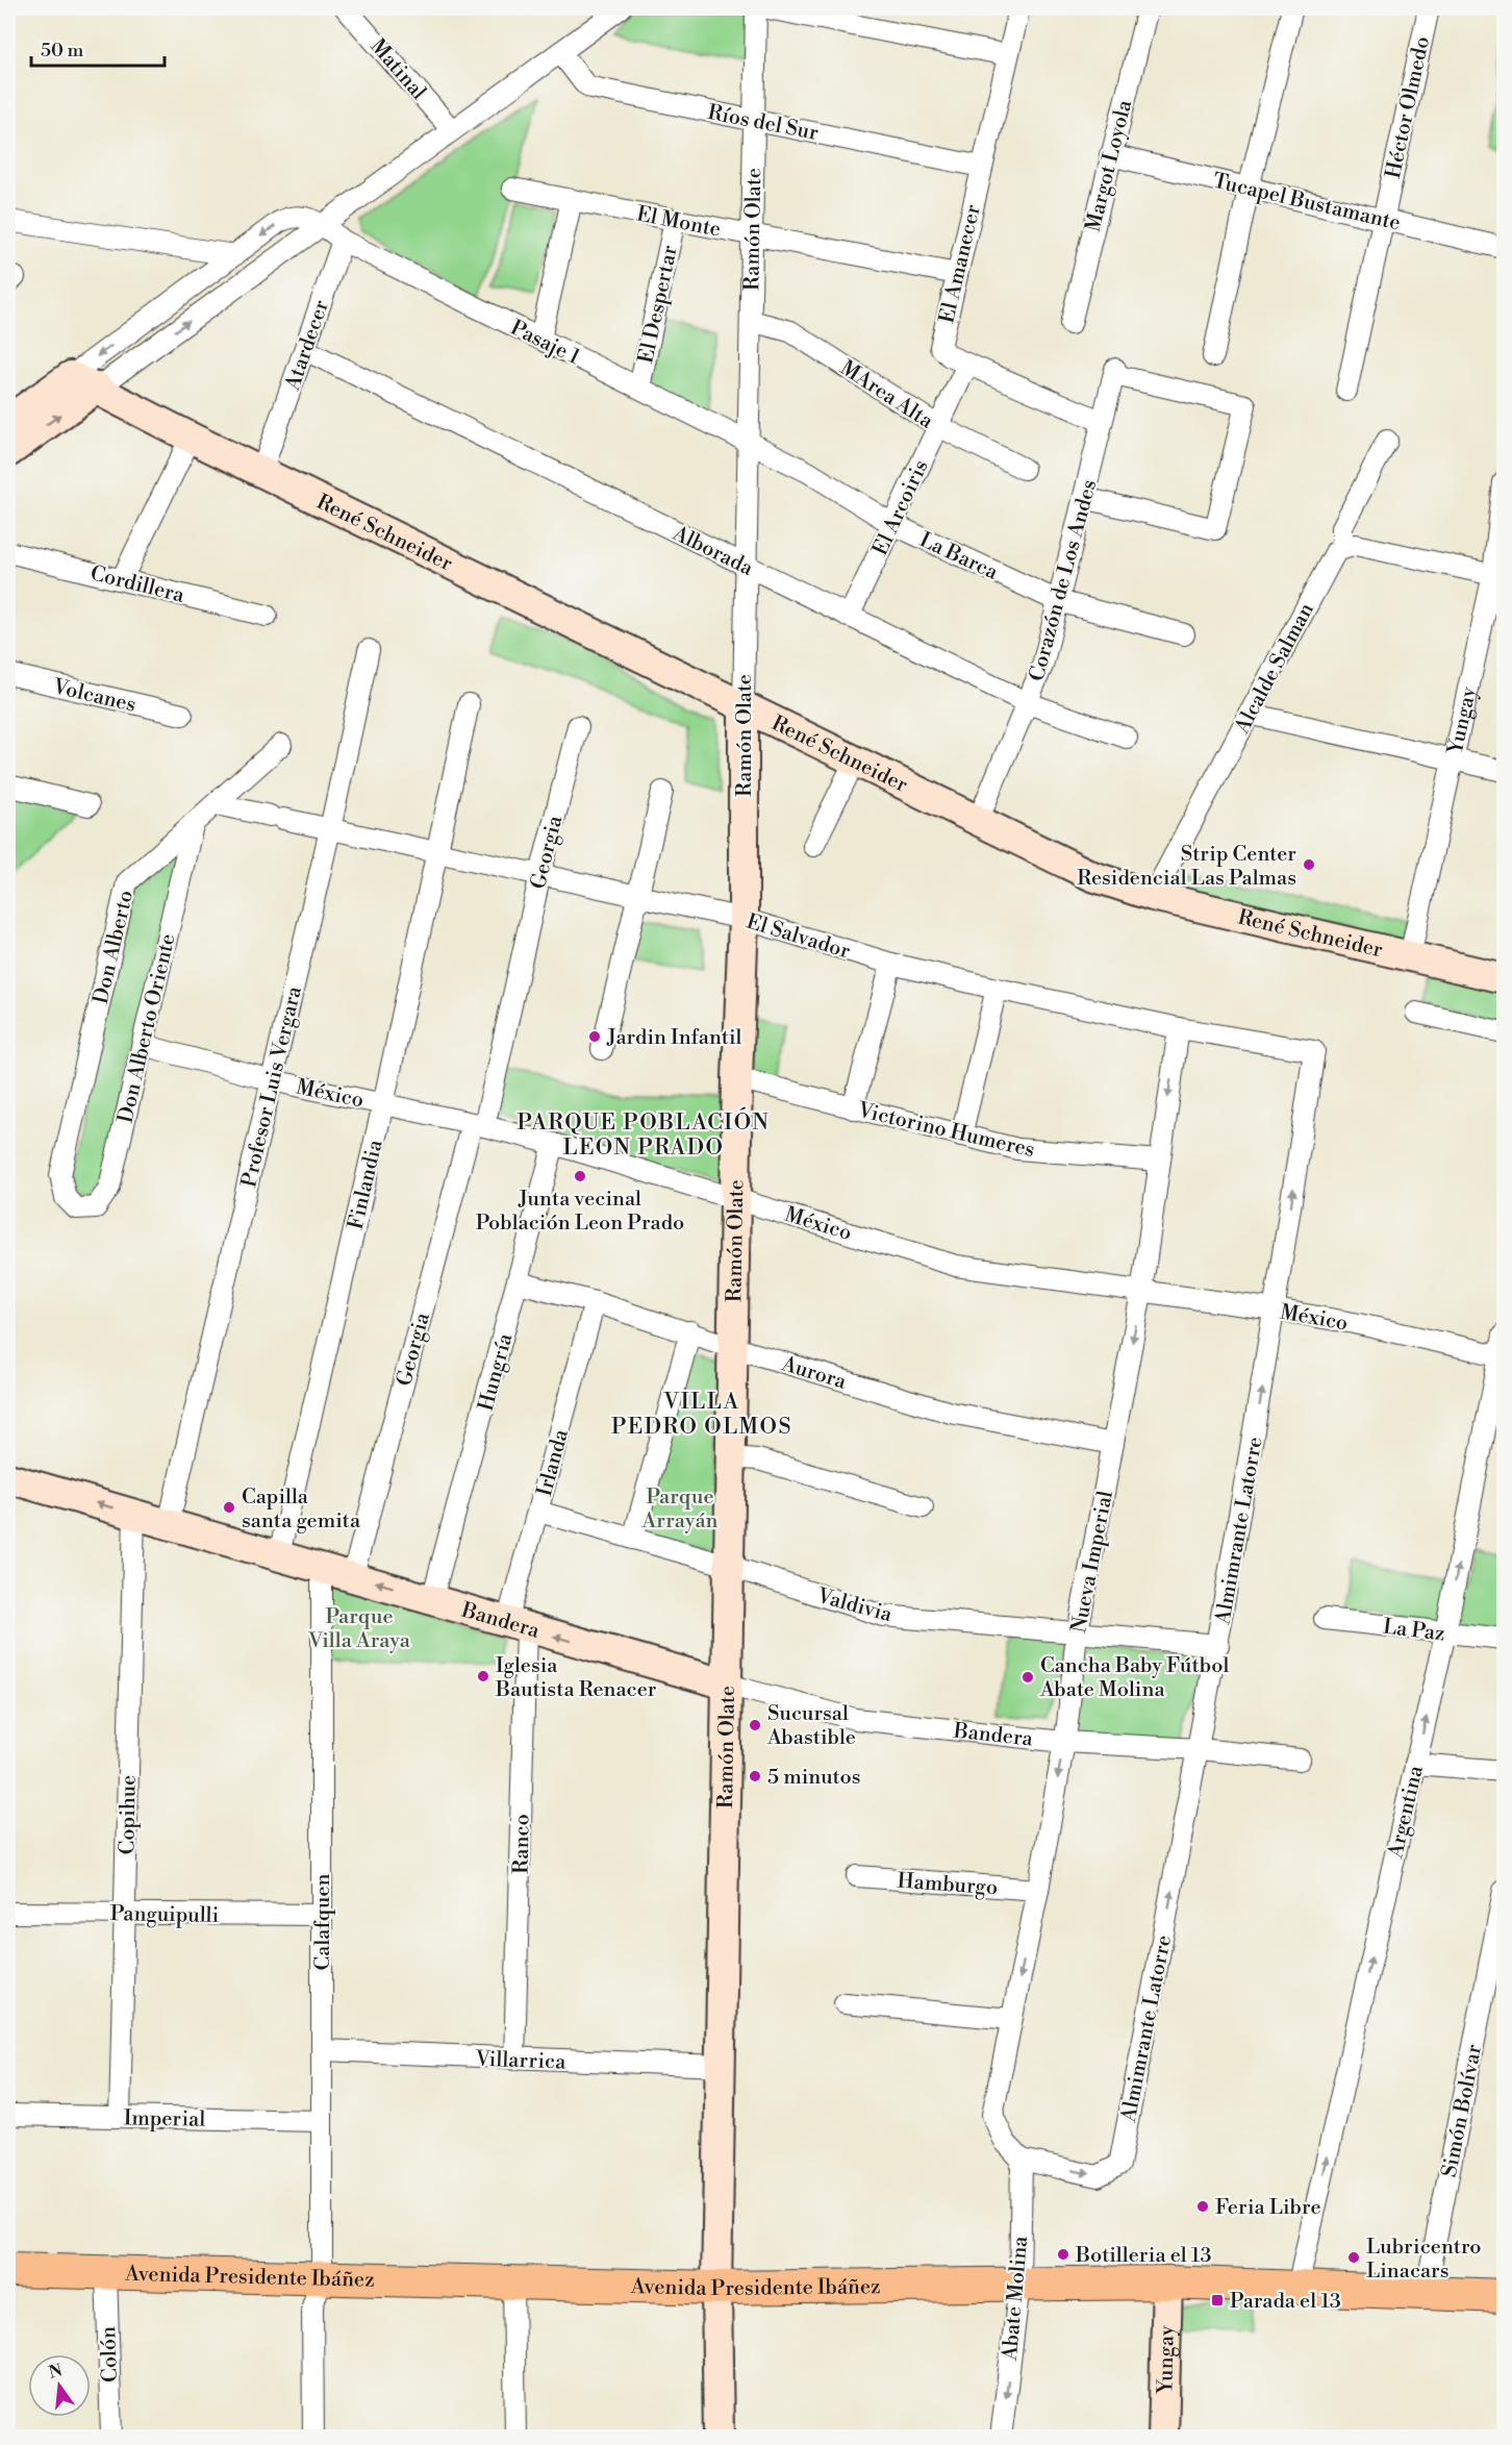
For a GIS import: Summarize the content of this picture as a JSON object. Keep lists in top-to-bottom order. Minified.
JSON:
{"streets":{"main road":["Avenida Presidente Ibáñez"],"street":["Matinal","Héctor Olmedo","Ríos del Sur","Margot Loyola","Tucapel Bustamante","El Monte","Ramón Olate","El Amanecer","El Despertar","Pasaje 1","Atardecer","MArea Alta","El Arcoiris","René Schneider","Alborada","La Barca","Corazón de Los Andes","Cordillera","Alcalde Salman","Volcanes","Yungay","Georgia","El Salvador","Don Alberto","Don Alberto Oriente","Profesor Luis Vergara","México","Victorino Humeres","Finlandia","Hungría","Aurora","Irlanda","Almimrante Latorre","Nueva Imperial","Valdivia","Bandera","La Paz","Argentina","Copihue","Ranco","Hamburgo","Panguipulli","Calafquen","Villarrica","Simón Bolívar","Imperial","Abate Molina","Colón"]},"crossings":[["Héctor Olmedo","Tucapel Bustamante"],["Ríos del Sur","Ramón Olate"],["Ríos del Sur","El Amanecer"],["Margot Loyola","Tucapel Bustamante"],["El Monte","Ramón Olate"],["El Monte","El Amanecer"],["El Monte","El Despertar"],["Ramón Olate","Pasaje 1"],["Ramón Olate","MArea Alta"],["Ramón Olate","René Schneider"],["Ramón Olate","Alborada"],["Ramón Olate","La Barca"],["Ramón Olate","El Salvador"],["Ramón Olate","México"],["Ramón Olate","Victorino Humeres"],["Ramón Olate","Aurora"],["Ramón Olate","Valdivia"],["Ramón Olate","Bandera"],["Ramón Olate","Villarrica"],["Ramón Olate","Avenida Presidente Ibáñez"],["El Amanecer","El Arcoiris"],["El Amanecer","Corazón de Los Andes"],["El Despertar","Pasaje 1"],["Pasaje 1","Atardecer"],["Pasaje 1","La Barca"],["Atardecer","René Schneider"],["Atardecer","Alborada"],["MArea Alta","El Arcoiris"],["El Arcoiris","Alborada"],["El Arcoiris","La Barca"],["René Schneider","Corazón de Los Andes"],["René Schneider","Alcalde Salman"],["René Schneider","Yungay"],["Alborada","Corazón de Los Andes"],["La Barca","Corazón de Los Andes"],["Yungay","Avenida Presidente Ibáñez"],["Georgia","El Salvador"],["Georgia","México"],["Georgia","Bandera"],["El Salvador","Don Alberto"],["El Salvador","Profesor Luis Vergara"],["El Salvador","Finlandia"],["El Salvador","Almimrante Latorre"],["El Salvador","Nueva Imperial"],["Don Alberto","Don Alberto Oriente"],["Don Alberto Oriente","México"],["Profesor Luis Vergara","México"],["Profesor Luis Vergara","Bandera"],["México","Finlandia"],["México","Hungría"],["México","Almimrante Latorre"],["México","Nueva Imperial"],["México","Argentina"],["Victorino Humeres","Nueva Imperial"],["Finlandia","Bandera"],["Hungría","Aurora"],["Hungría","Bandera"],["Aurora","Irlanda"],["Aurora","Nueva Imperial"],["Irlanda","Valdivia"],["Irlanda","Bandera"],["Irlanda","Ranco"],["Almimrante Latorre","Nueva Imperial"],["Almimrante Latorre","Valdivia"],["Almimrante Latorre","Bandera"],["Almimrante Latorre","Abate Molina"],["Nueva Imperial","Valdivia"],["Nueva Imperial","Bandera"],["Nueva Imperial","Hamburgo"],["Nueva Imperial","Abate Molina"],["Bandera","Copihue"],["Bandera","Ranco"],["Bandera","Calafquen"],["La Paz","Argentina"],["Argentina","Avenida Presidente Ibáñez"],["Copihue","Panguipulli"],["Copihue","Imperial"],["Ranco","Villarrica"],["Panguipulli","Calafquen"],["Calafquen","Villarrica"],["Calafquen","Imperial"],["Calafquen","Avenida Presidente Ibáñez"],["Simón Bolívar","Avenida Presidente Ibáñez"],["Avenida Presidente Ibáñez","Abate Molina"],["Avenida Presidente Ibáñez","Colón"]],"one_way":["Almimrante Latorre","Nueva Imperial","Argentina","Abate Molina"],"districts":["PARQUE POBLACIÓN LEON PRADO","VILLA PEDRO OLMOS"],"parks":["Parque Arrayán","Parque Villa Araya"],"places":{"other":["Strip Center Residencial Las Palmas","Jardin Infantil","Junta vecinal Población Leon Prado","Capilla santa gemita","Iglesia Bautista Renacer","Cancha Baby Fútbol Abate Molina","Sucursal Abastible","5 minutos","Feria Libre","Botilleria el 13","Lubricentro Linacars"],"transit":["Parada el 13"]},"scale_bar":"50 m","north":"top"}
